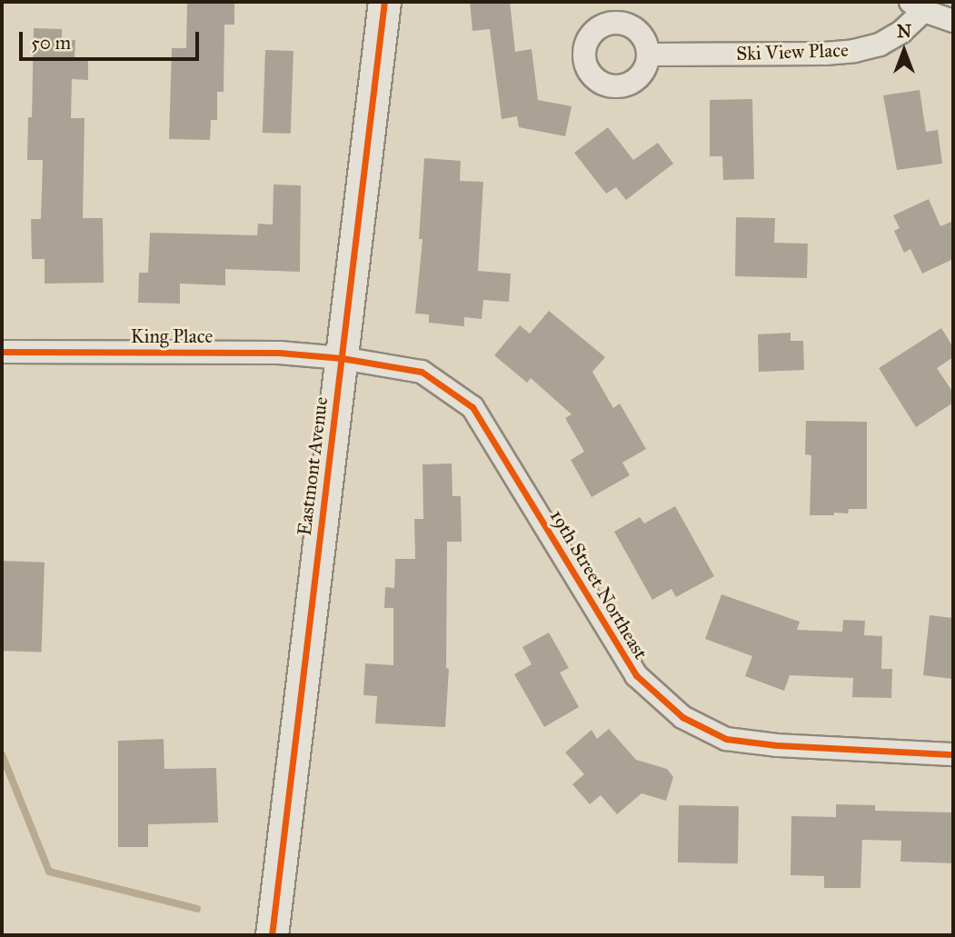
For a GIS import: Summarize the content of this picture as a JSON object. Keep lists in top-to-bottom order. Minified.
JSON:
{"streets":{"main road":["Eastmont Avenue"],"street":["Ski View Place","King Place","19th Street Northeast"]},"crossings":[["King Place","Eastmont Avenue"],["King Place","19th Street Northeast"],["Eastmont Avenue","19th Street Northeast"]],"scale_bar":"50 m","north":"top"}
